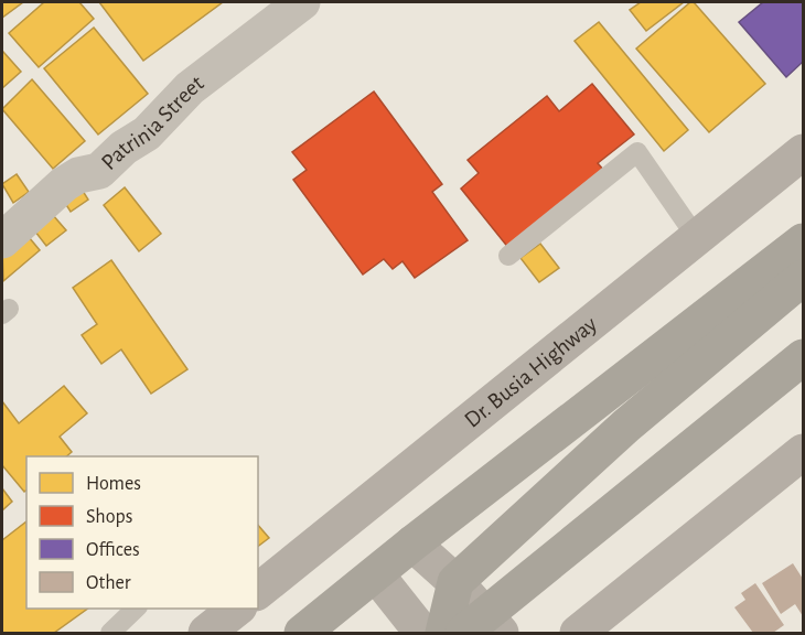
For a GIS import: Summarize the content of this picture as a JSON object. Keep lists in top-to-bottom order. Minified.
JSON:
{"streets":{"street":["Patrinia Street","Dr. Busia Highway"]},"legend":["Homes","Shops","Offices","Other"]}
